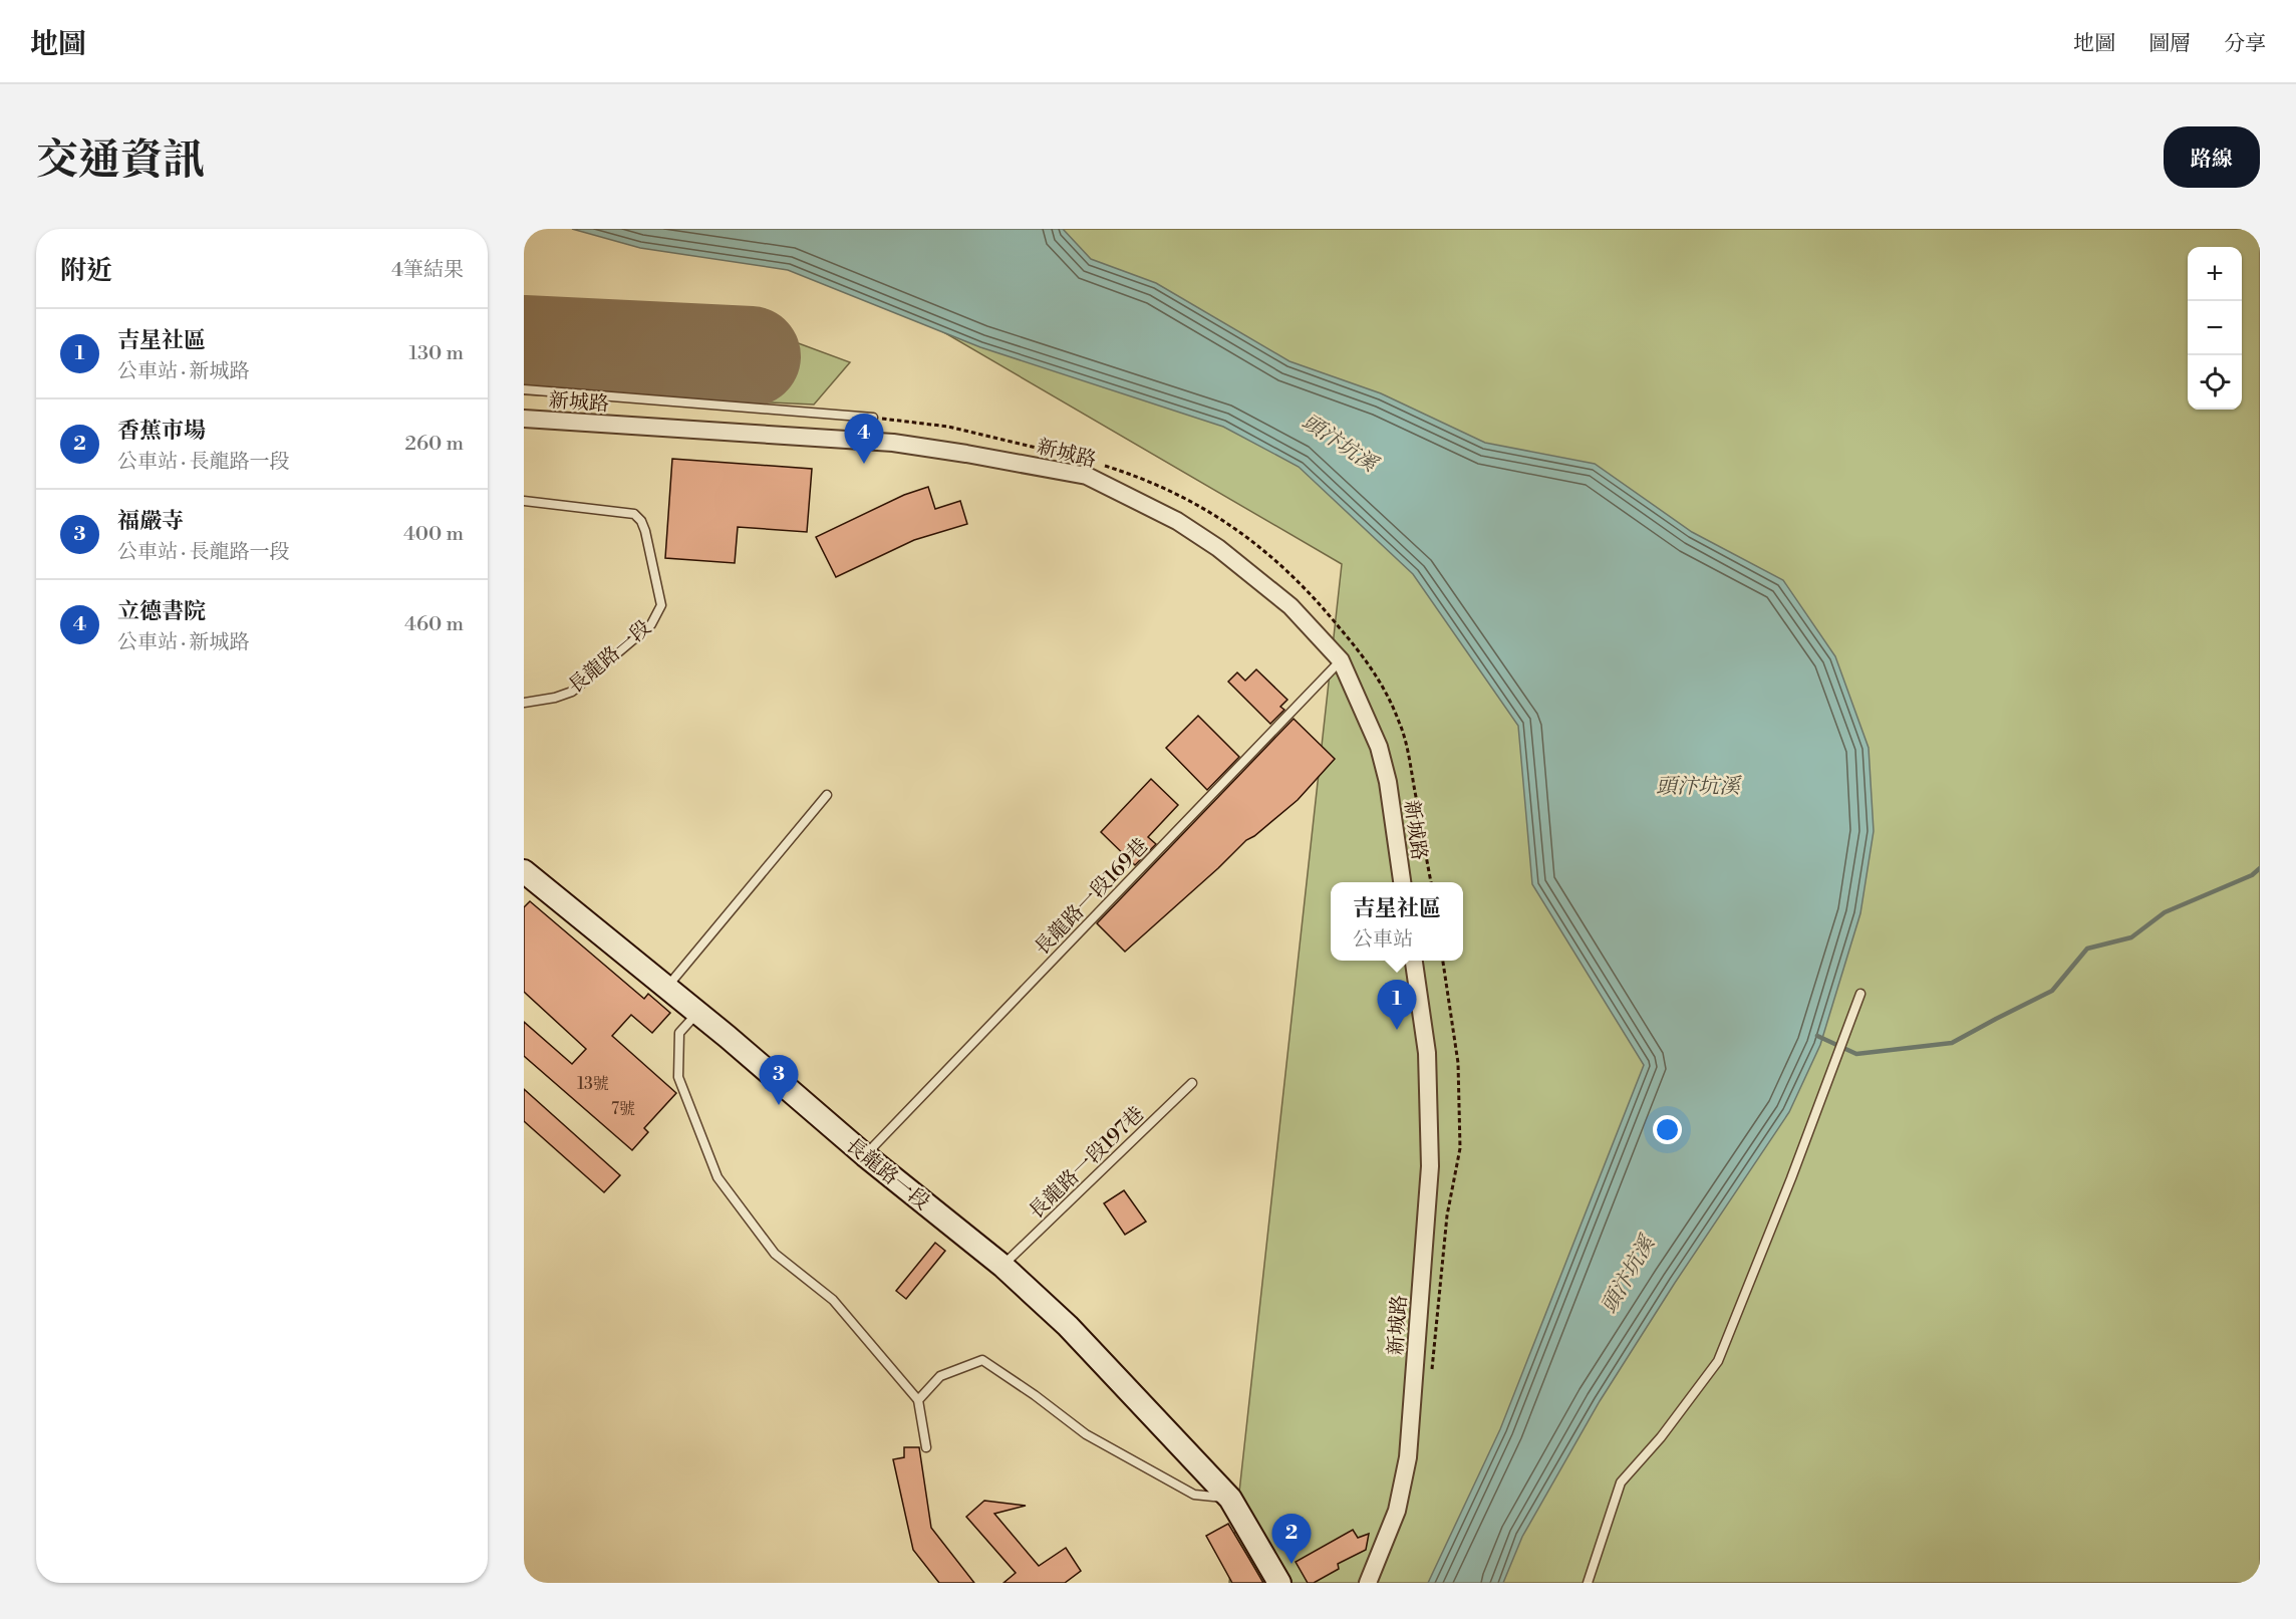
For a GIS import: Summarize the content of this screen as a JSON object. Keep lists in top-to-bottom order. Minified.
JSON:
{"streets":{"main road":["長龍路一段"],"street":["新城路"],"lane":["長龍路一段169巷","長龍路一段197巷"]},"crossings":[["新城路","長龍路一段169巷"],["長龍路一段","長龍路一段169巷"],["長龍路一段","長龍路一段197巷"]],"water":["頭汴坑溪"],"house_numbers":["13號","7號"],"page":{"header":"地圖","nav":["地圖","圖層","分享"],"title":"交通資訊","buttons":"路線","heading":["附近","4筆結果"],"map_buttons":["+","−"],"list":[{"mark":"1","name":"吉星社區","note":"公車站 · 新城路","value":"130 m"},{"mark":"2","name":"香蕉市場","note":"公車站 · 長龍路一段","value":"260 m"},{"mark":"3","name":"福嚴寺","note":"公車站 · 長龍路一段","value":"400 m"},{"mark":"4","name":"立德書院","note":"公車站 · 新城路","value":"460 m"}],"pins":["4","1","3","2"],"popup":["吉星社區","公車站"]}}
